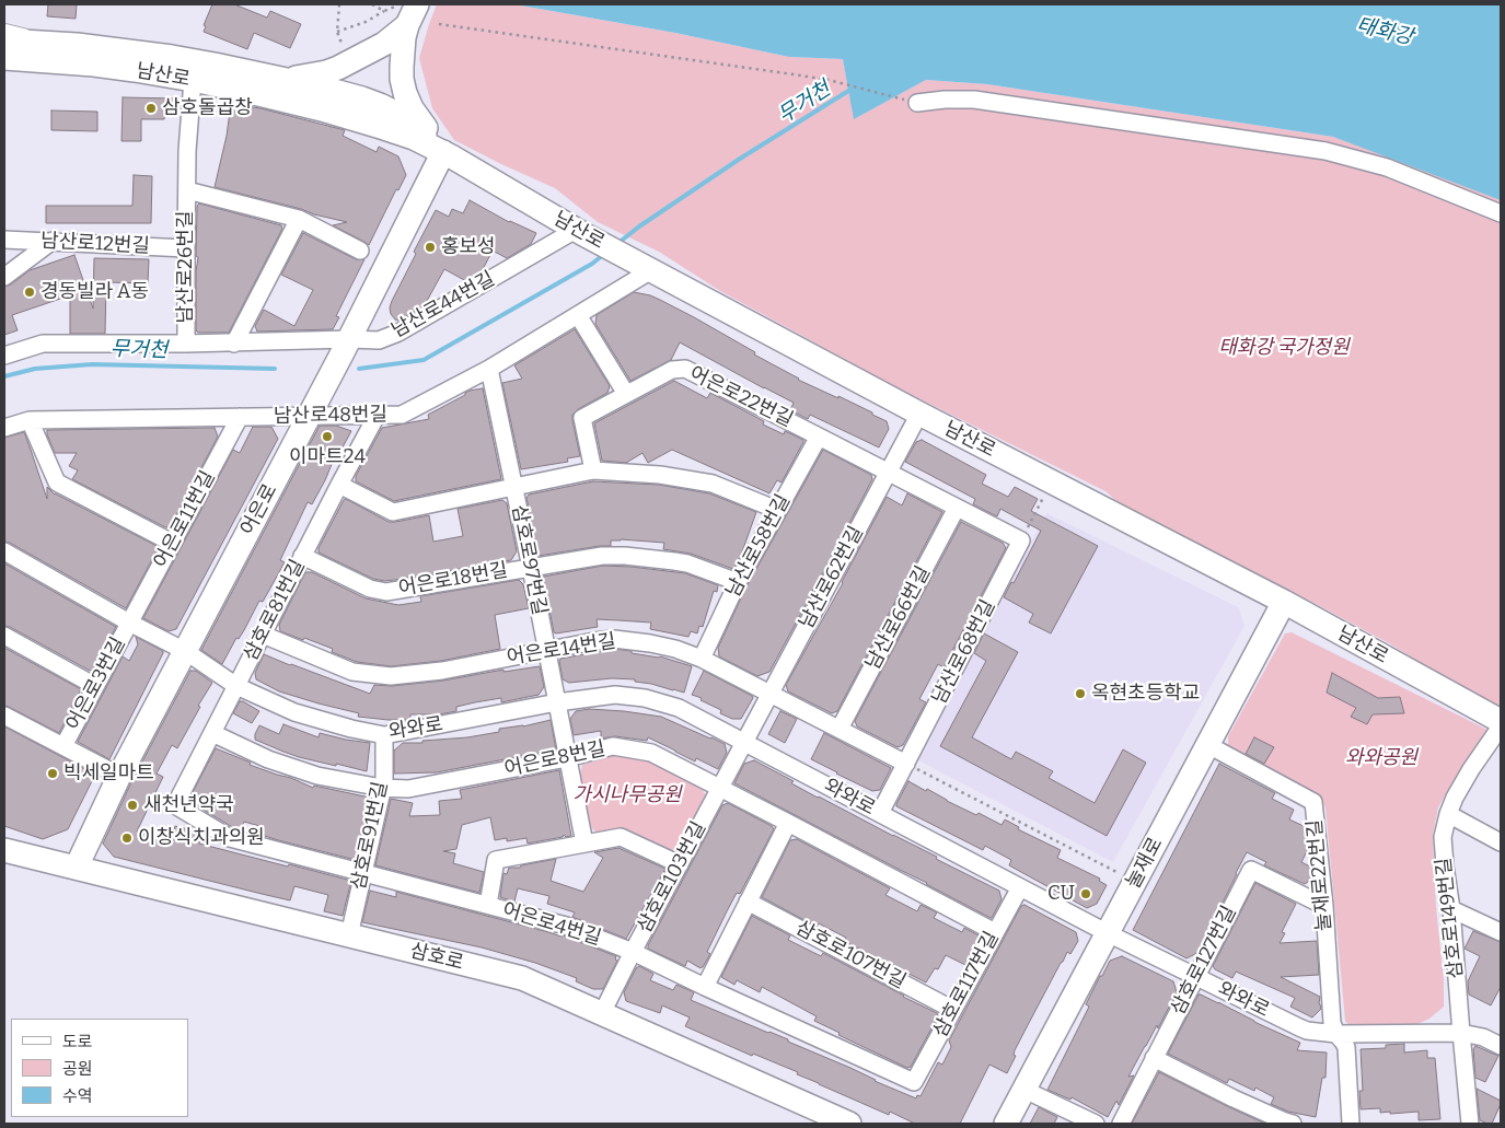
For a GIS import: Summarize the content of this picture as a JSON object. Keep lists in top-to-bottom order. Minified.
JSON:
{"streets":{"main road":["남산로","어은로","눌재로","삼호로"],"street":["남산로12번길","남산로26번길","남산로44번길","어은로22번길","남산로48번길","어은로11번길","남산로58번길","삼호로97번길","남산로62번길","어은로18번길","삼호로81번길","남산로66번길","어은로14번길","남산로68번길","어은로3번길","와와로","어은로8번길","삼호로91번길","눌재로22번길","삼호로103번길","삼호로149번길","어은로4번길","삼호로107번길","삼호로127번길","삼호로117번길"]},"crossings":[["남산로","남산로26번길"],["남산로","남산로44번길"],["남산로","남산로48번길"],["남산로","어은로"],["남산로","남산로62번길"],["남산로","눌재로"],["남산로12번길","남산로26번길"],["남산로26번길","남산로44번길"],["남산로44번길","어은로"],["어은로22번길","남산로58번길"],["어은로22번길","남산로62번길"],["어은로22번길","남산로66번길"],["어은로22번길","남산로68번길"],["남산로48번길","어은로"],["남산로48번길","어은로11번길"],["남산로48번길","삼호로97번길"],["남산로48번길","삼호로81번길"],["어은로","어은로3번길"],["어은로","와와로"],["어은로","삼호로"],["어은로11번길","어은로3번길"],["남산로58번길","어은로18번길"],["남산로58번길","어은로14번길"],["삼호로97번길","어은로18번길"],["삼호로97번길","어은로14번길"],["삼호로97번길","와와로"],["삼호로97번길","어은로8번길"],["남산로62번길","어은로14번길"],["남산로62번길","와와로"],["남산로62번길","삼호로103번길"],["어은로18번길","삼호로81번길"],["삼호로81번길","어은로14번길"],["삼호로81번길","와와로"],["삼호로81번길","어은로8번길"],["삼호로81번길","어은로4번길"],["남산로66번길","어은로14번길"],["어은로14번길","남산로68번길"],["남산로68번길","와와로"],["와와로","삼호로91번길"],["와와로","눌재로"],["와와로","눌재로22번길"],["와와로","삼호로103번길"],["와와로","삼호로149번길"],["와와로","삼호로127번길"],["와와로","삼호로117번길"],["어은로8번길","삼호로91번길"],["어은로8번길","삼호로103번길"],["어은로8번길","삼호로117번길"],["삼호로91번길","어은로4번길"],["삼호로91번길","삼호로"],["눌재로","눌재로22번길"],["눌재로22번길","삼호로127번길"],["삼호로103번길","어은로4번길"],["삼호로103번길","삼호로"],["어은로4번길","삼호로117번길"],["삼호로107번길","삼호로117번길"]],"water":["태화강","무거천"],"parks":["태화강 국가정원","와와공원","가시나무공원"],"places":["삼호돌곱창","홍보성","경동빌라 A동","이마트24","옥현초등학교","빅세일마트","새천년약국","이창식치과의원","CU"],"legend":["도로","공원","수역"]}
